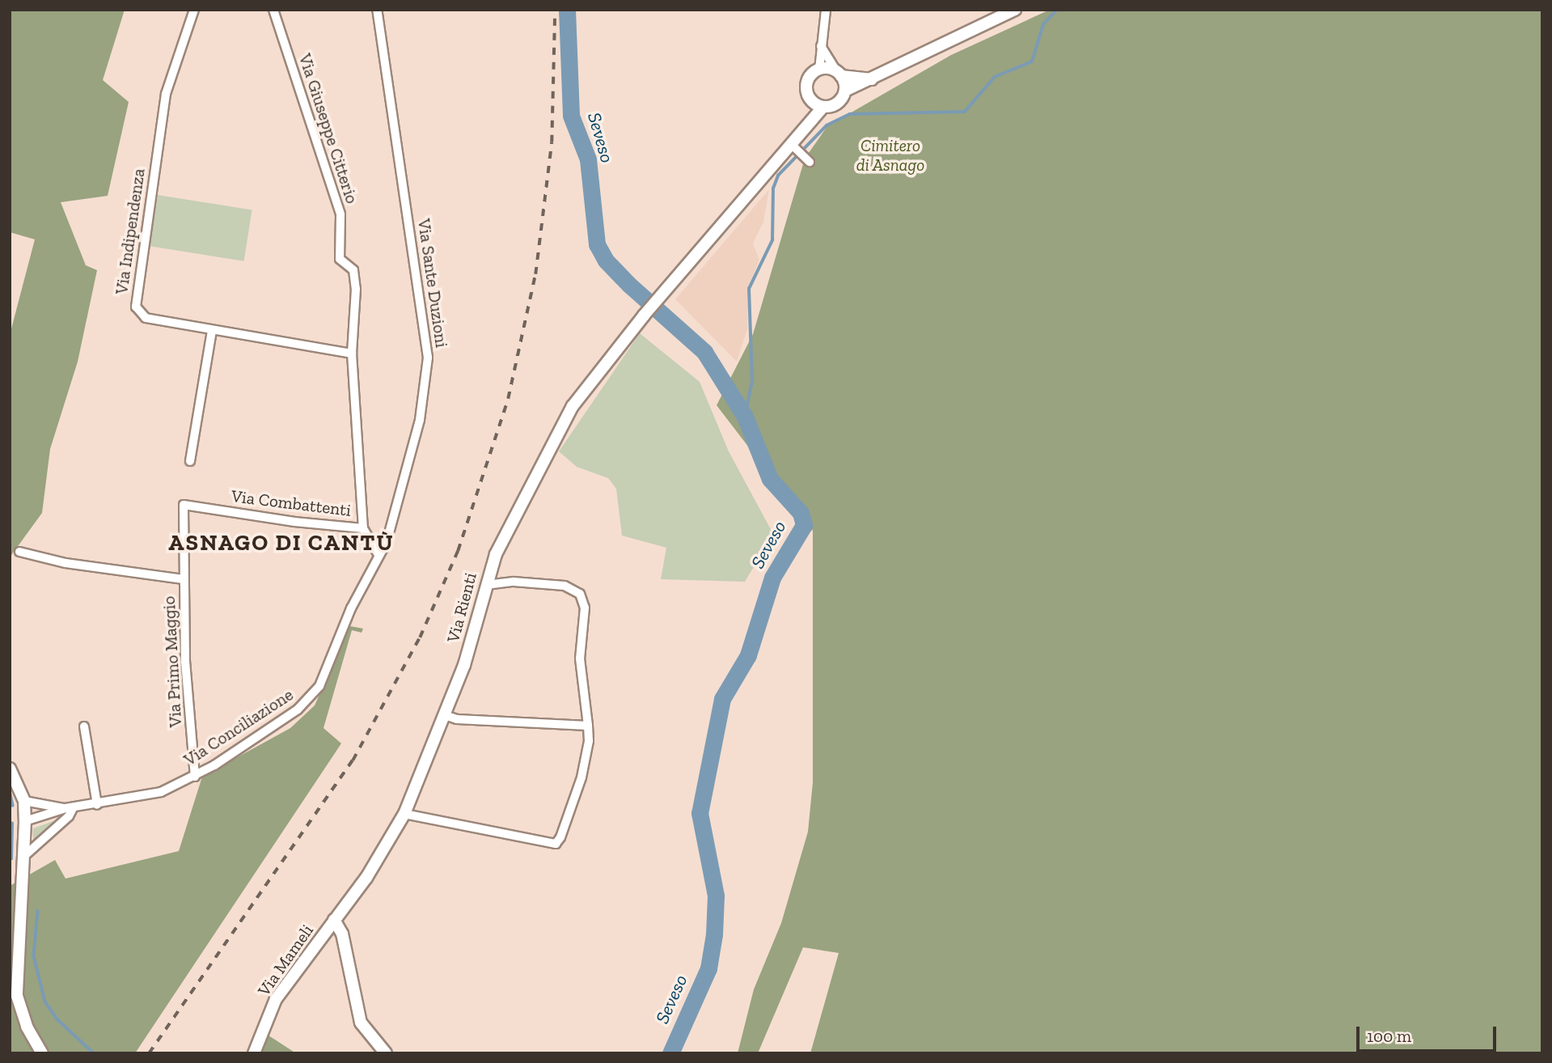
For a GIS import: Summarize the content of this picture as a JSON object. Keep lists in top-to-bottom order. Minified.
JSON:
{"streets":{"main road":["Via Rienti","Via Mameli"],"street":["Via Giuseppe Citterio","Via Indipendenza","Via Sante Duzioni","Via Combattenti","Via Primo Maggio","Via Conciliazione"]},"crossings":[["Via Giuseppe Citterio","Via Indipendenza"],["Via Sante Duzioni","Via Combattenti"],["Via Sante Duzioni","Via Conciliazione"],["Via Combattenti","Via Primo Maggio"],["Via Combattenti","Via Conciliazione"],["Via Rienti","Via Mameli"],["Via Primo Maggio","Via Conciliazione"]],"districts":["ASNAGO DI CANTÙ"],"water":["Seveso"],"parks":["Cimitero di Asnago"],"scale_bar":"100 m"}
